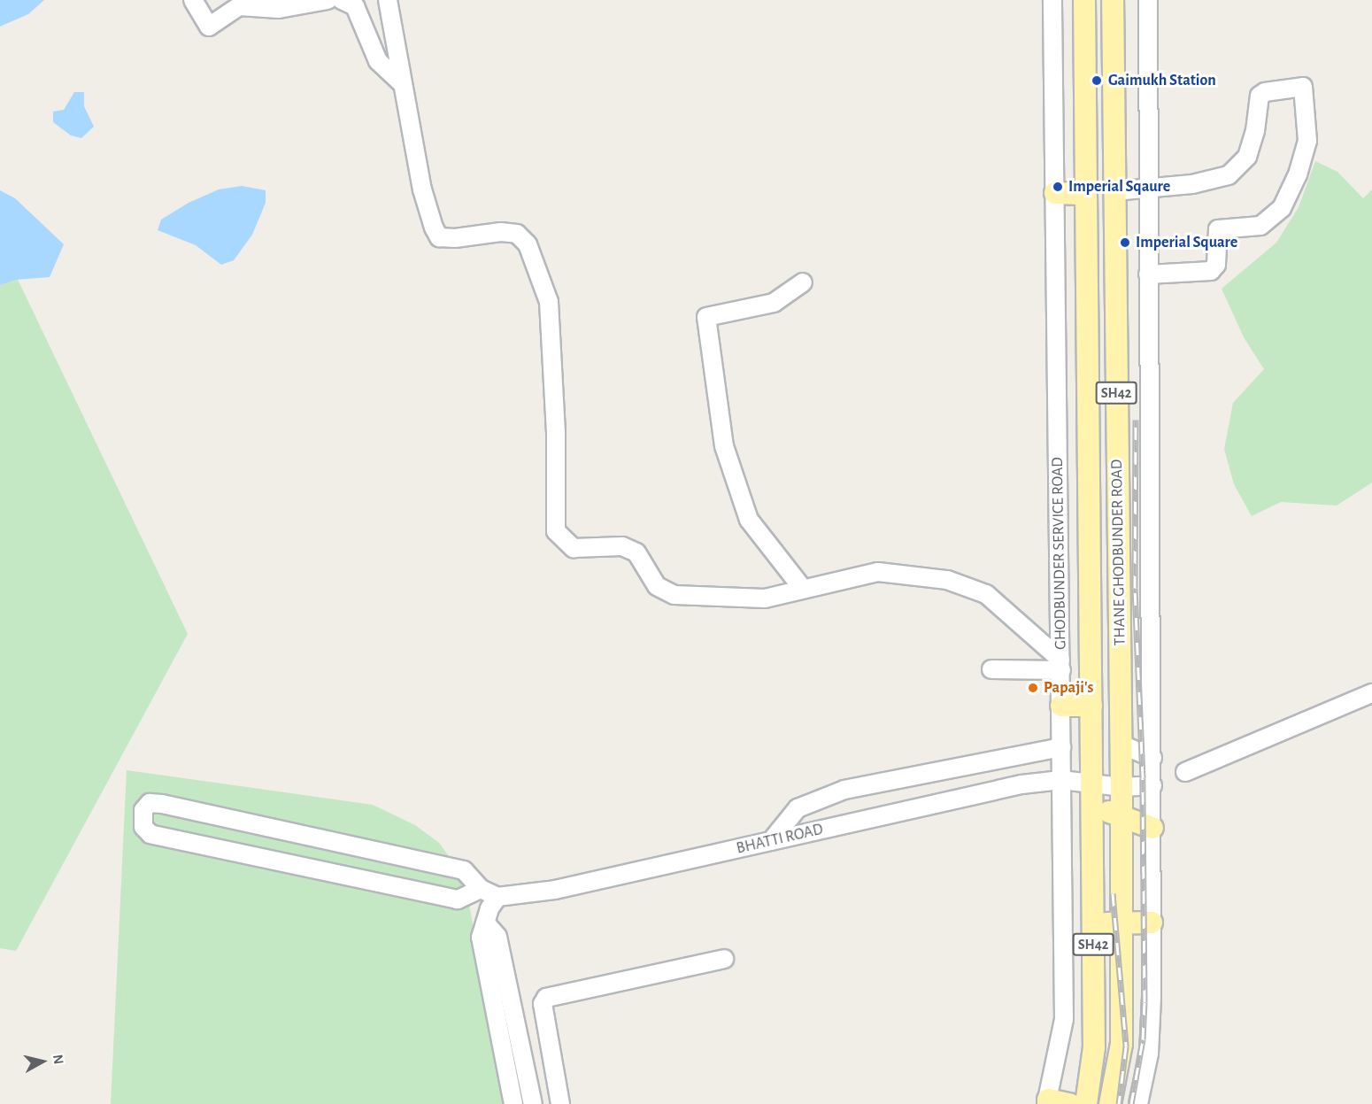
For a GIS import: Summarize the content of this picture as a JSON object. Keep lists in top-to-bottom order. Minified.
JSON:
{"streets":{"main road":["SH42","THANE GHODBUNDER ROAD"],"street":["GHODBUNDER SERVICE ROAD","BHATTI ROAD"]},"crossings":[["THANE GHODBUNDER ROAD","BHATTI ROAD"],["GHODBUNDER SERVICE ROAD","BHATTI ROAD"]],"places":["Gaimukh Station","Imperial Sqaure","Imperial Square","Papaji's"],"north":"right"}
